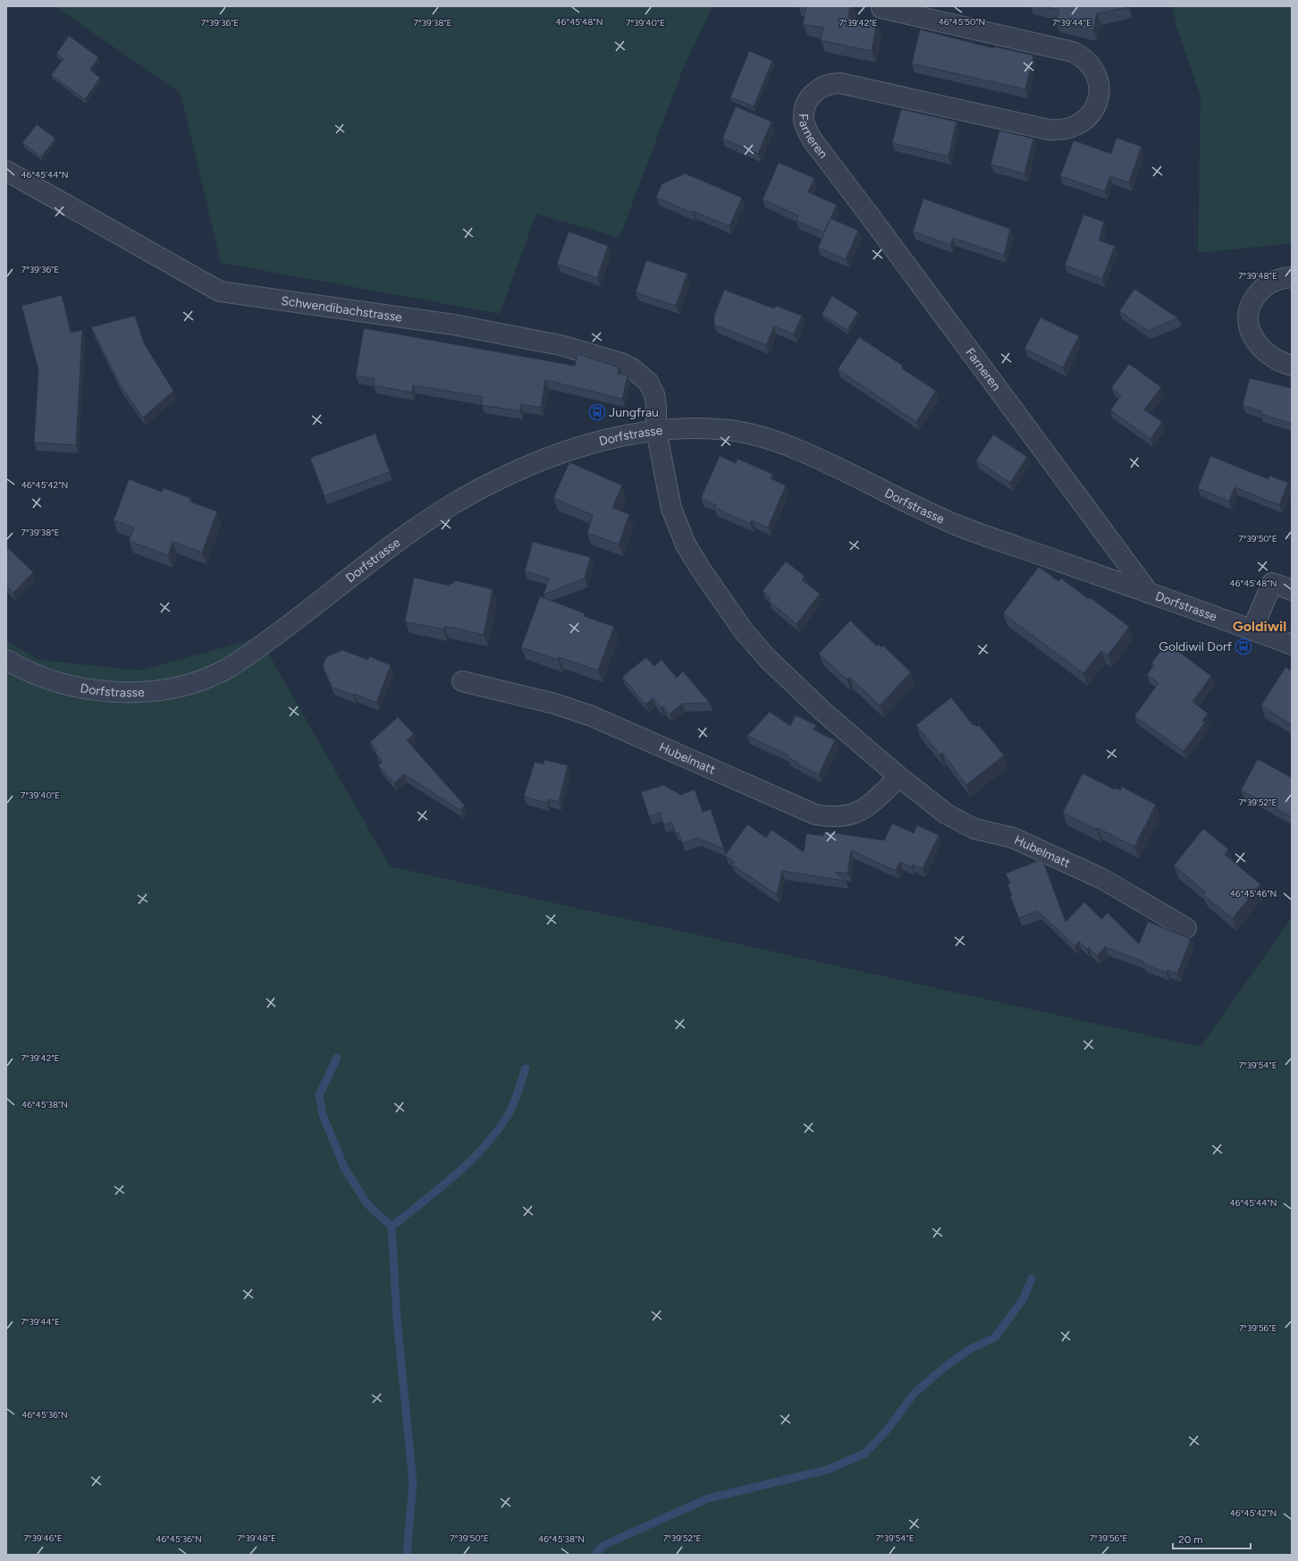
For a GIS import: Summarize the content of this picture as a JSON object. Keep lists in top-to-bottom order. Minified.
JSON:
{"streets":{"street":["Farneren","Schwendibachstrasse","Dorfstrasse","Hubelmatt"]},"crossings":[["Farneren","Dorfstrasse"],["Schwendibachstrasse","Dorfstrasse"],["Schwendibachstrasse","Hubelmatt"],["Dorfstrasse","Hubelmatt"]],"districts":["Goldiwil"],"places":{"bus stop":["Jungfrau","Goldiwil Dorf"]},"scale_bar":"20 m","coordinates":["46°45'48\"N","46°45'50\"N","7°39'36\"E","7°39'38\"E","7°39'40\"E","7°39'42\"E","7°39'44\"E","46°45'44\"N","7°39'48\"E","46°45'42\"N","7°39'50\"E","7°39'52\"E","46°45'46\"N","7°39'54\"E","46°45'38\"N","7°39'56\"E","46°45'36\"N","7°39'46\"E"]}
